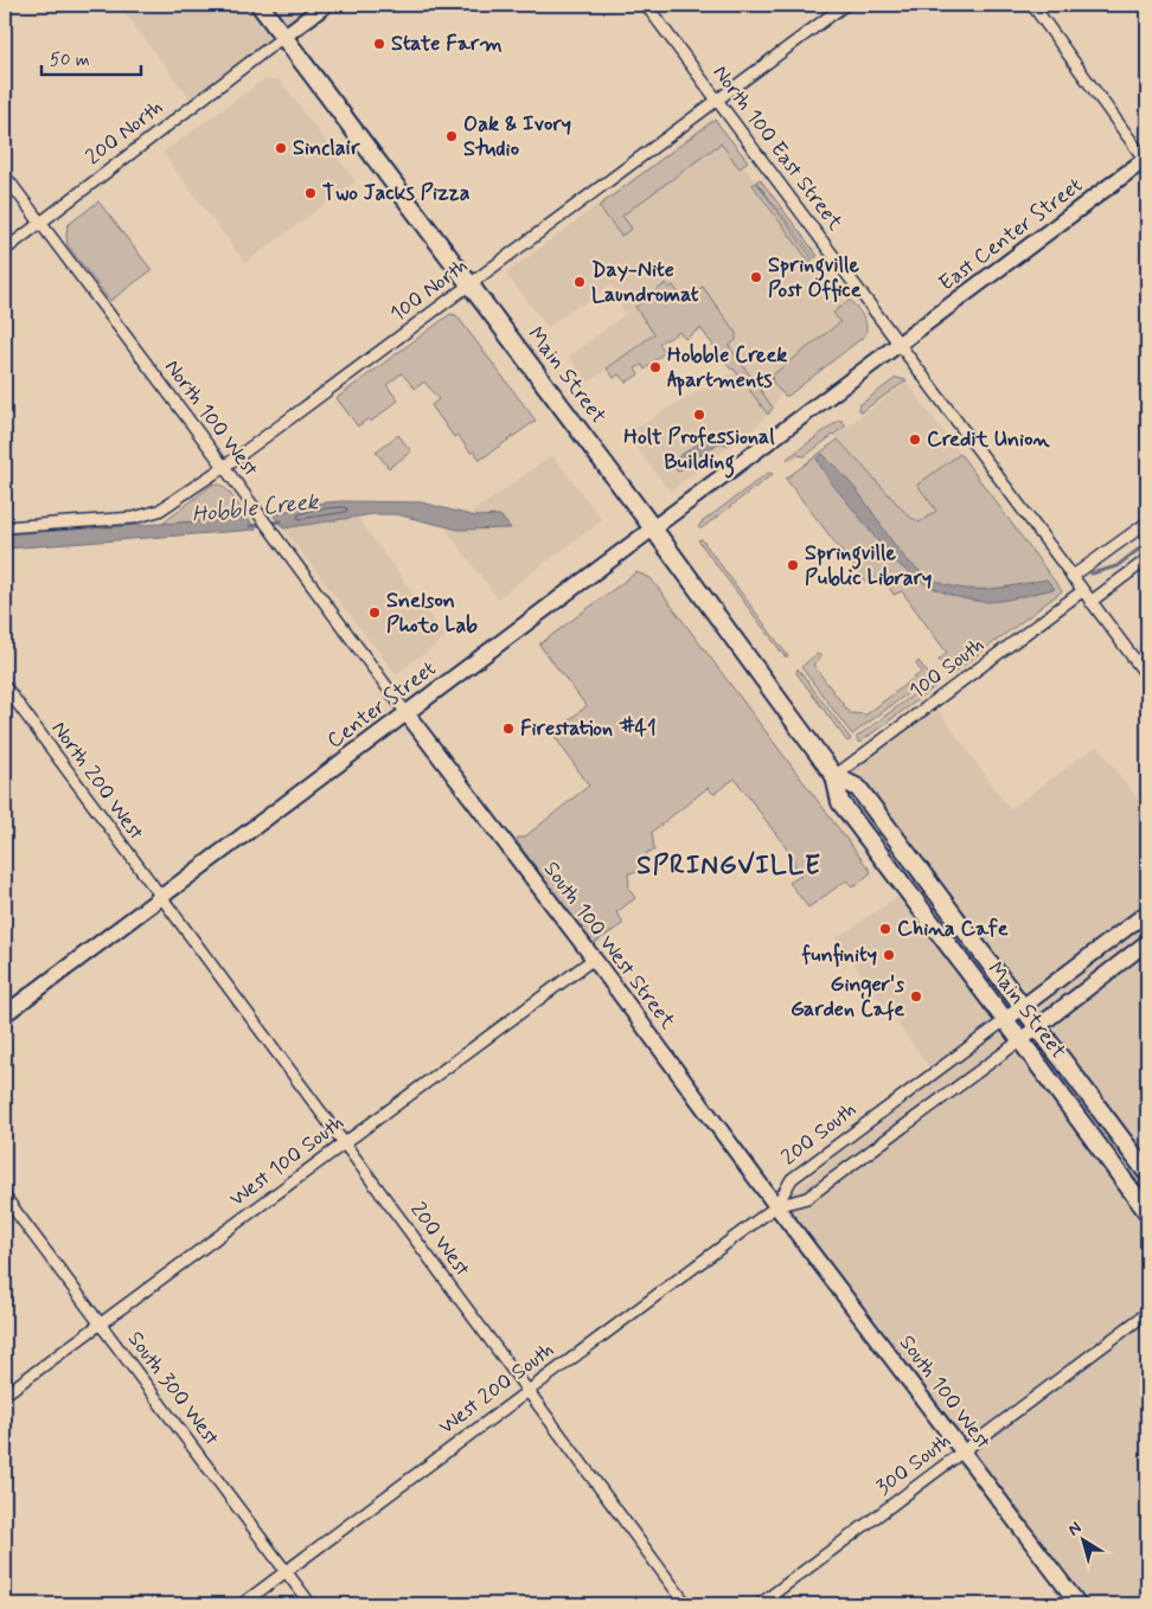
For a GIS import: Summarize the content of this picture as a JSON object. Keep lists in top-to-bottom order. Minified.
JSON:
{"streets":{"main road":["Main Street"],"street":["200 North","North 100 East Street","East Center Street","100 North","North 100 West","100 South","Center Street","North 200 West","South 100 West Street","200 South","West 100 South","200 West","South 300 West","West 200 South","South 100 West","300 South"]},"crossings":[["200 North","Main Street"],["200 North","North 100 West"],["North 100 East Street","East Center Street"],["North 100 East Street","100 North"],["North 100 East Street","100 South"],["North 100 East Street","Center Street"],["East Center Street","Center Street"],["100 North","Main Street"],["100 North","North 100 West"],["Main Street","100 South"],["Main Street","Center Street"],["Main Street","200 South"],["North 100 West","Center Street"],["North 100 West","South 100 West Street"],["Center Street","North 200 West"],["Center Street","South 100 West Street"],["Center Street","200 West"],["North 200 West","200 West"],["South 100 West Street","200 South"],["South 100 West Street","West 100 South"],["South 100 West Street","West 200 South"],["South 100 West Street","South 100 West"],["200 South","West 200 South"],["200 South","South 100 West"],["West 100 South","200 West"],["West 100 South","South 300 West"],["200 West","West 200 South"],["South 300 West","West 200 South"],["West 200 South","South 100 West"],["South 100 West","300 South"]],"districts":["SPRINGVILLE"],"water":["Hobble Creek"],"places":["State Farm","Oak & Ivory Studio","Sinclair","Two Jacks Pizza","Springville Post Office","Day-Nite Laundromat","Hobble Creek Apartments","Holt Professional Building","Credit Union","Springville Public Library","Snelson Photo Lab","Firestation #41","China Cafe","funfinity","Ginger's Garden Cafe"],"scale_bar":"50 m","north":"top left"}
